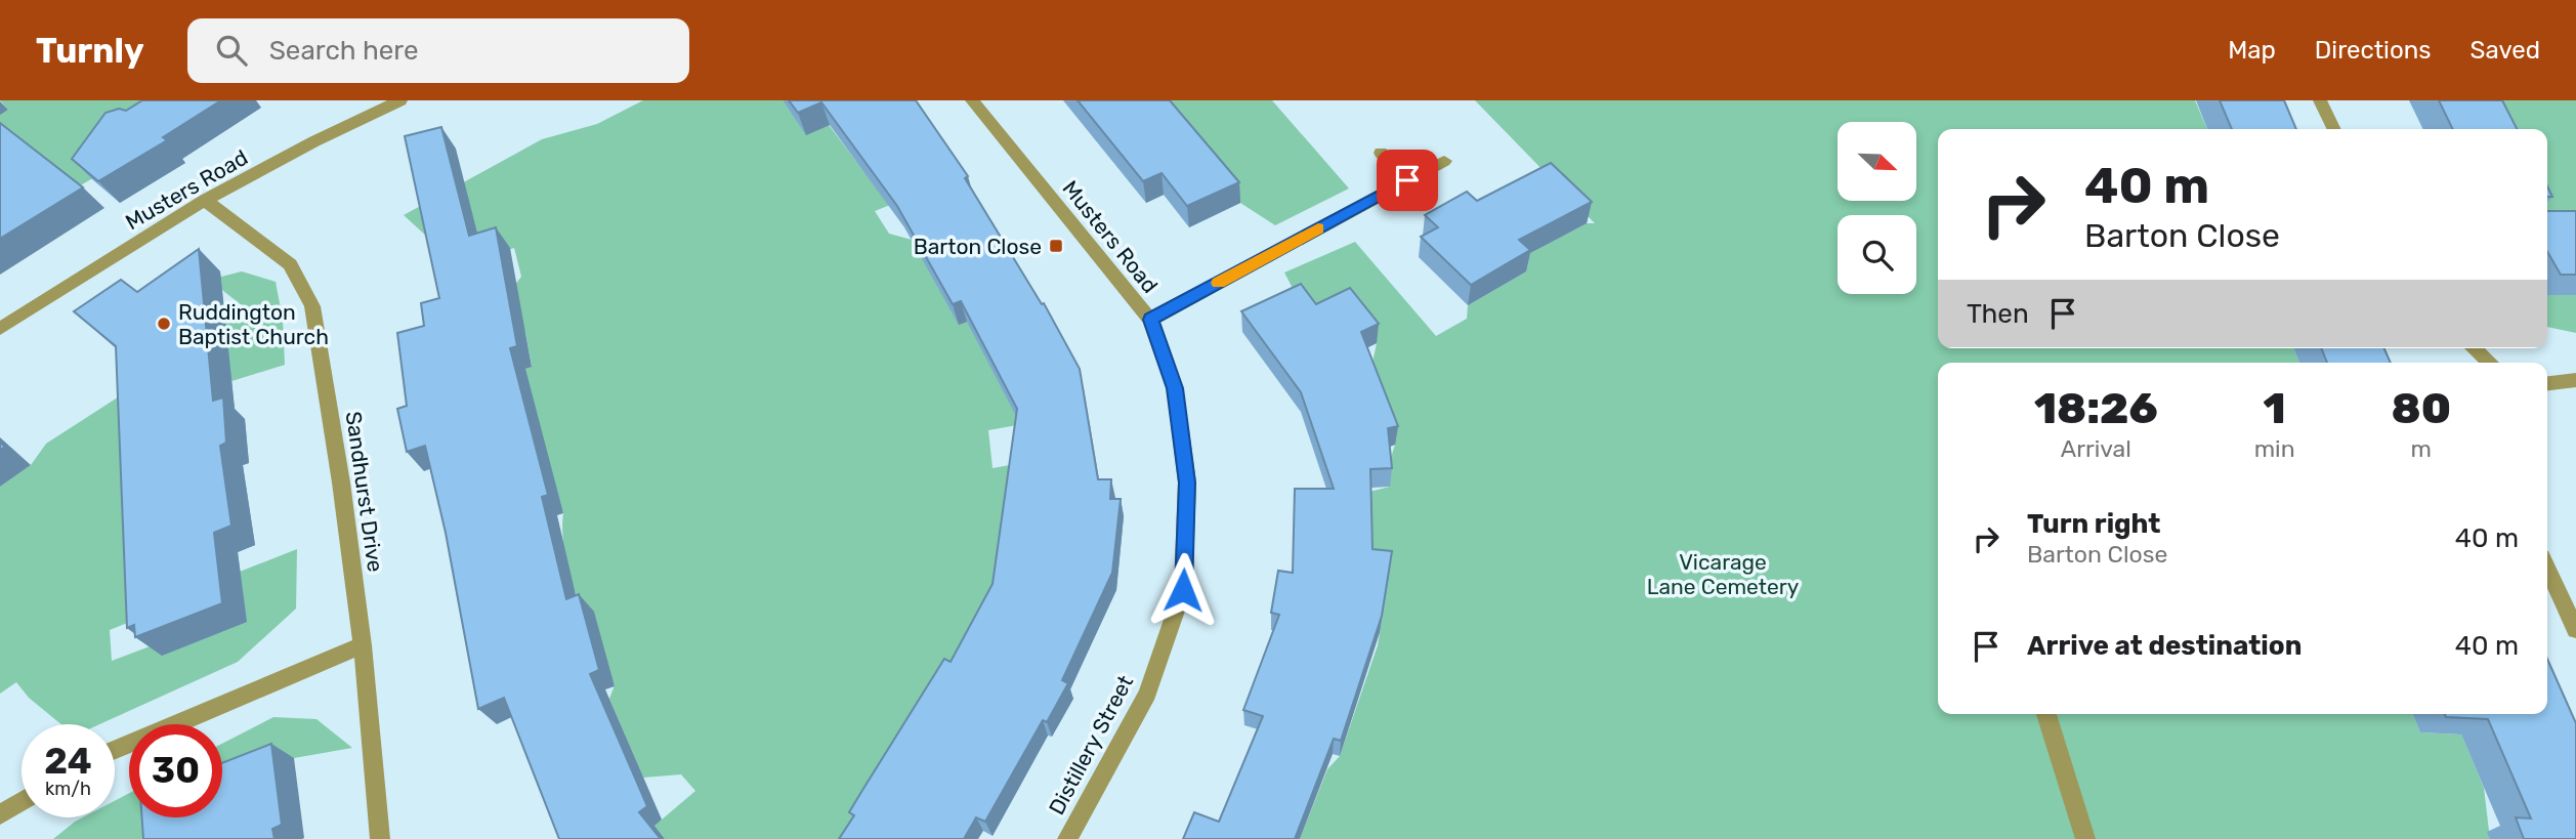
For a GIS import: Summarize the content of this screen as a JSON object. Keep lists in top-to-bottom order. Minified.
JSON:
{"streets":{"street":["Musters Road","Sandhurst Drive","Distillery Street"]},"crossings":[["Musters Road","Sandhurst Drive"],["Musters Road","Distillery Street"]],"parks":["Vicarage Lane Cemetery"],"places":{"transit":["Barton Close"],"other":["Ruddington Baptist Church"]},"north":"bottom right","page":{"header":"Turnly","search":"Search here","nav":["Map","Directions","Saved"],"turn":["40 m","Barton Close"],"then":"Then","eta":["18:26","Arrival","1","min","80","m"],"list":[{"name":"Turn right","note":"Barton Close","value":"40 m"},{"name":"Arrive at destination","value":"40 m"}],"speed":"24 km/h","limit":"30"}}
